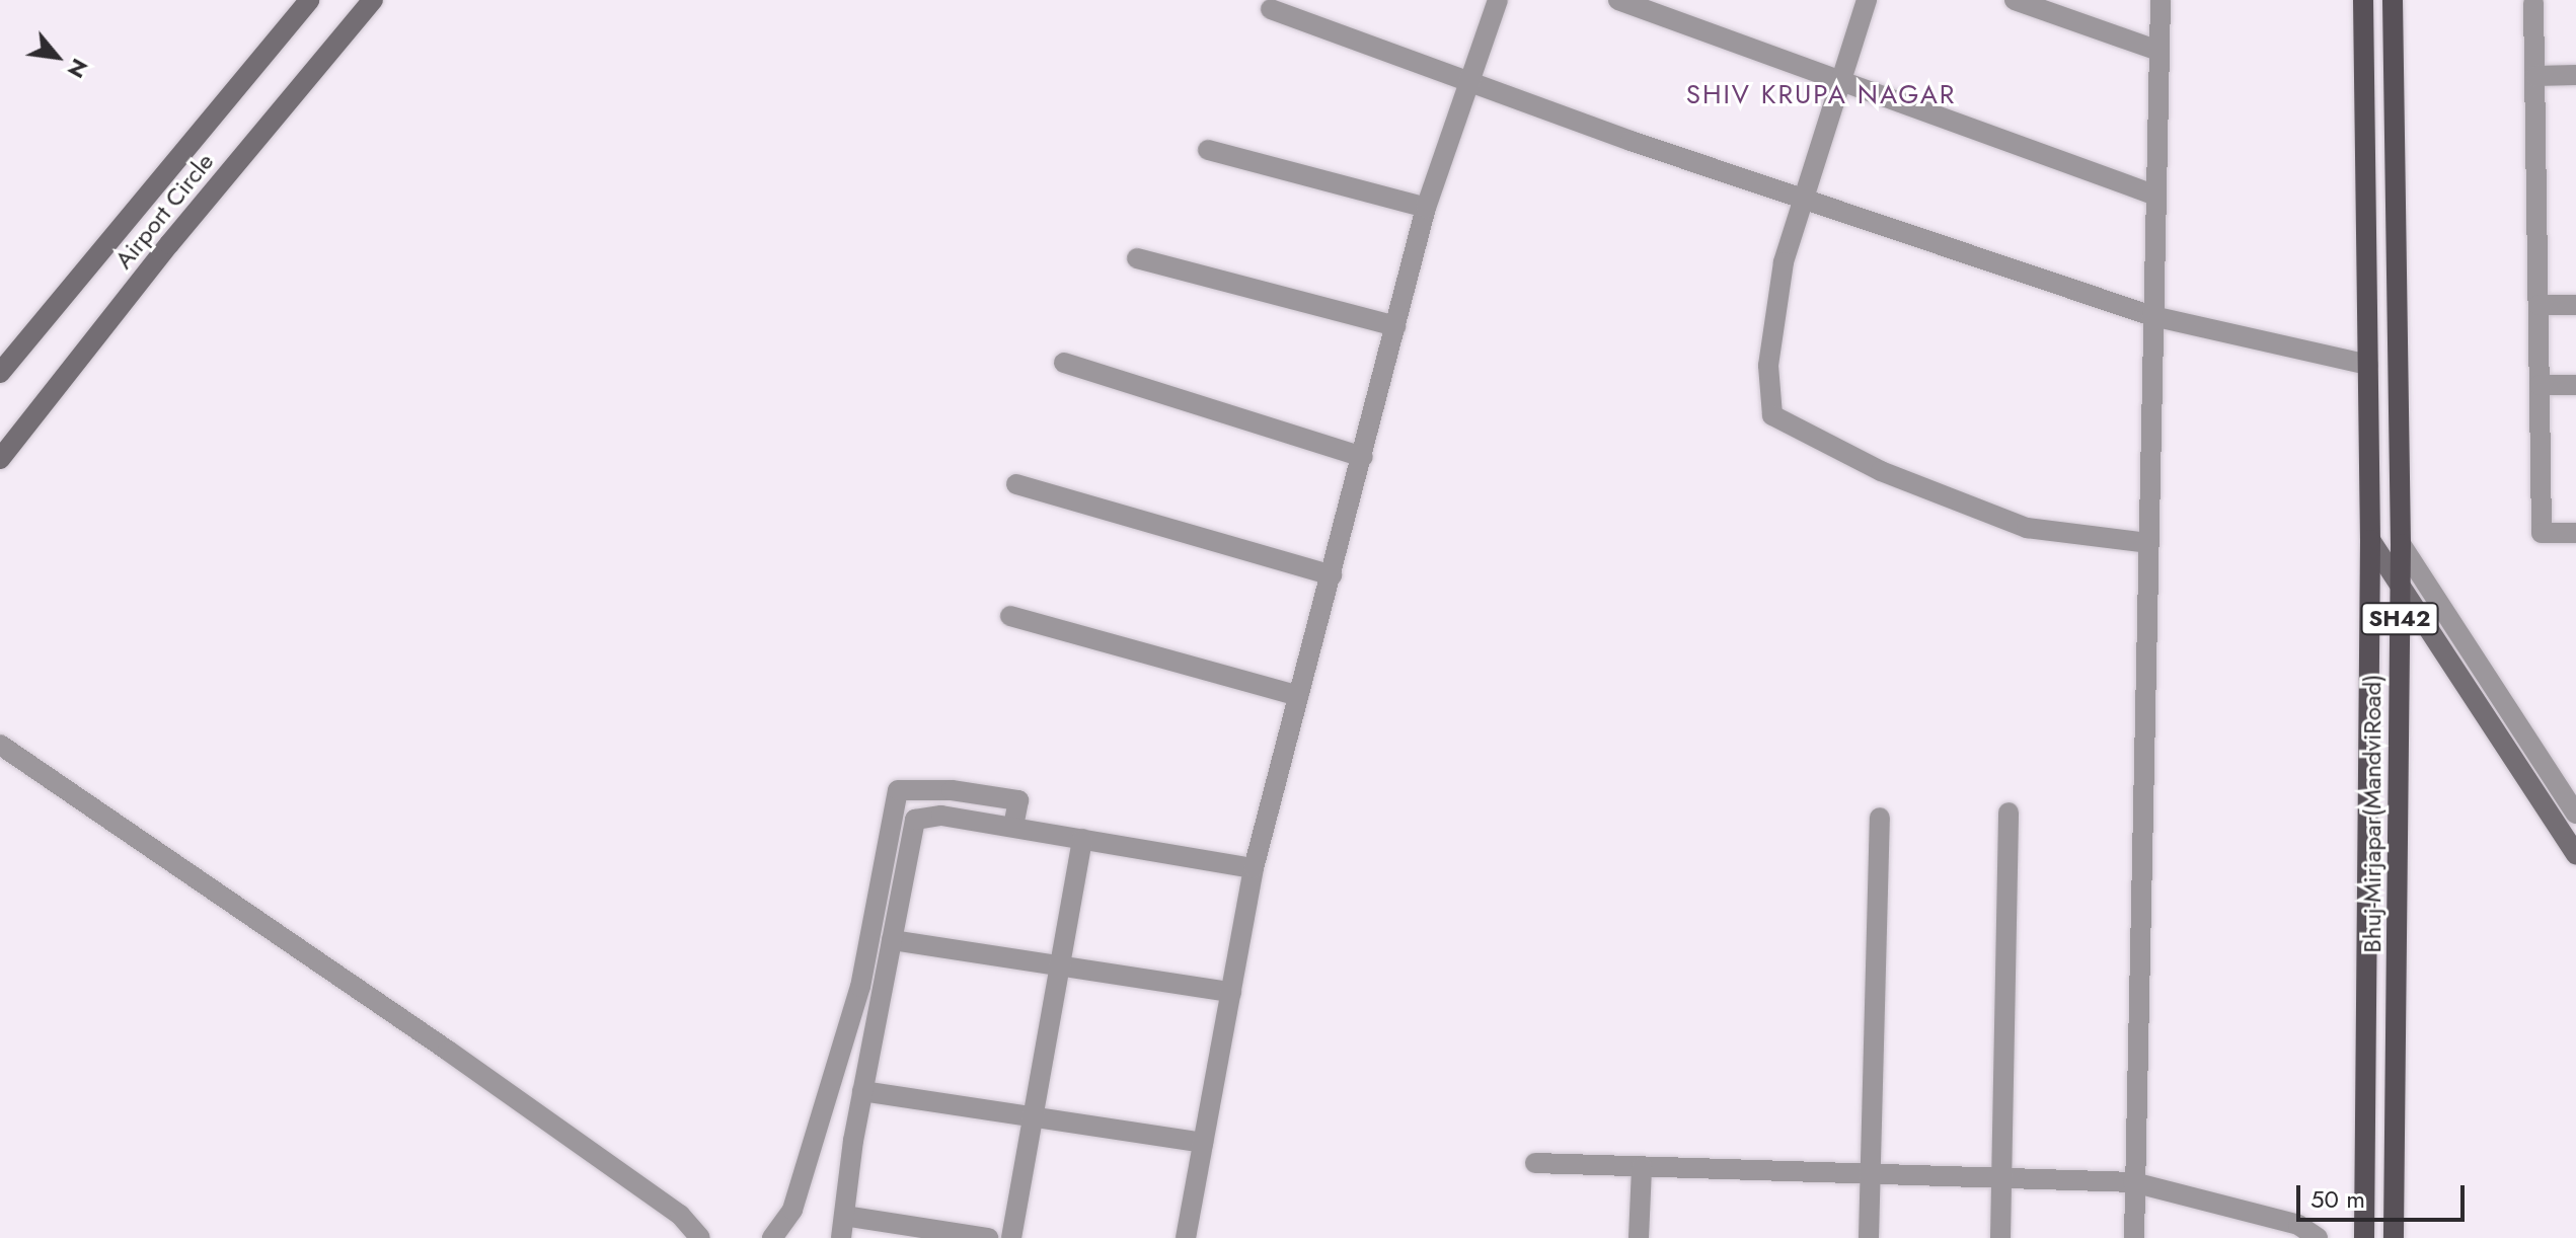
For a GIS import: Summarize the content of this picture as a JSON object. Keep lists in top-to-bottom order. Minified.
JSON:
{"streets":{"main road":["Airport Circle","SH42","Bhuj-Mirjapar(MandviRoad)"]},"districts":["SHIV KRUPA NAGAR"],"scale_bar":"50 m","north":"bottom right"}
